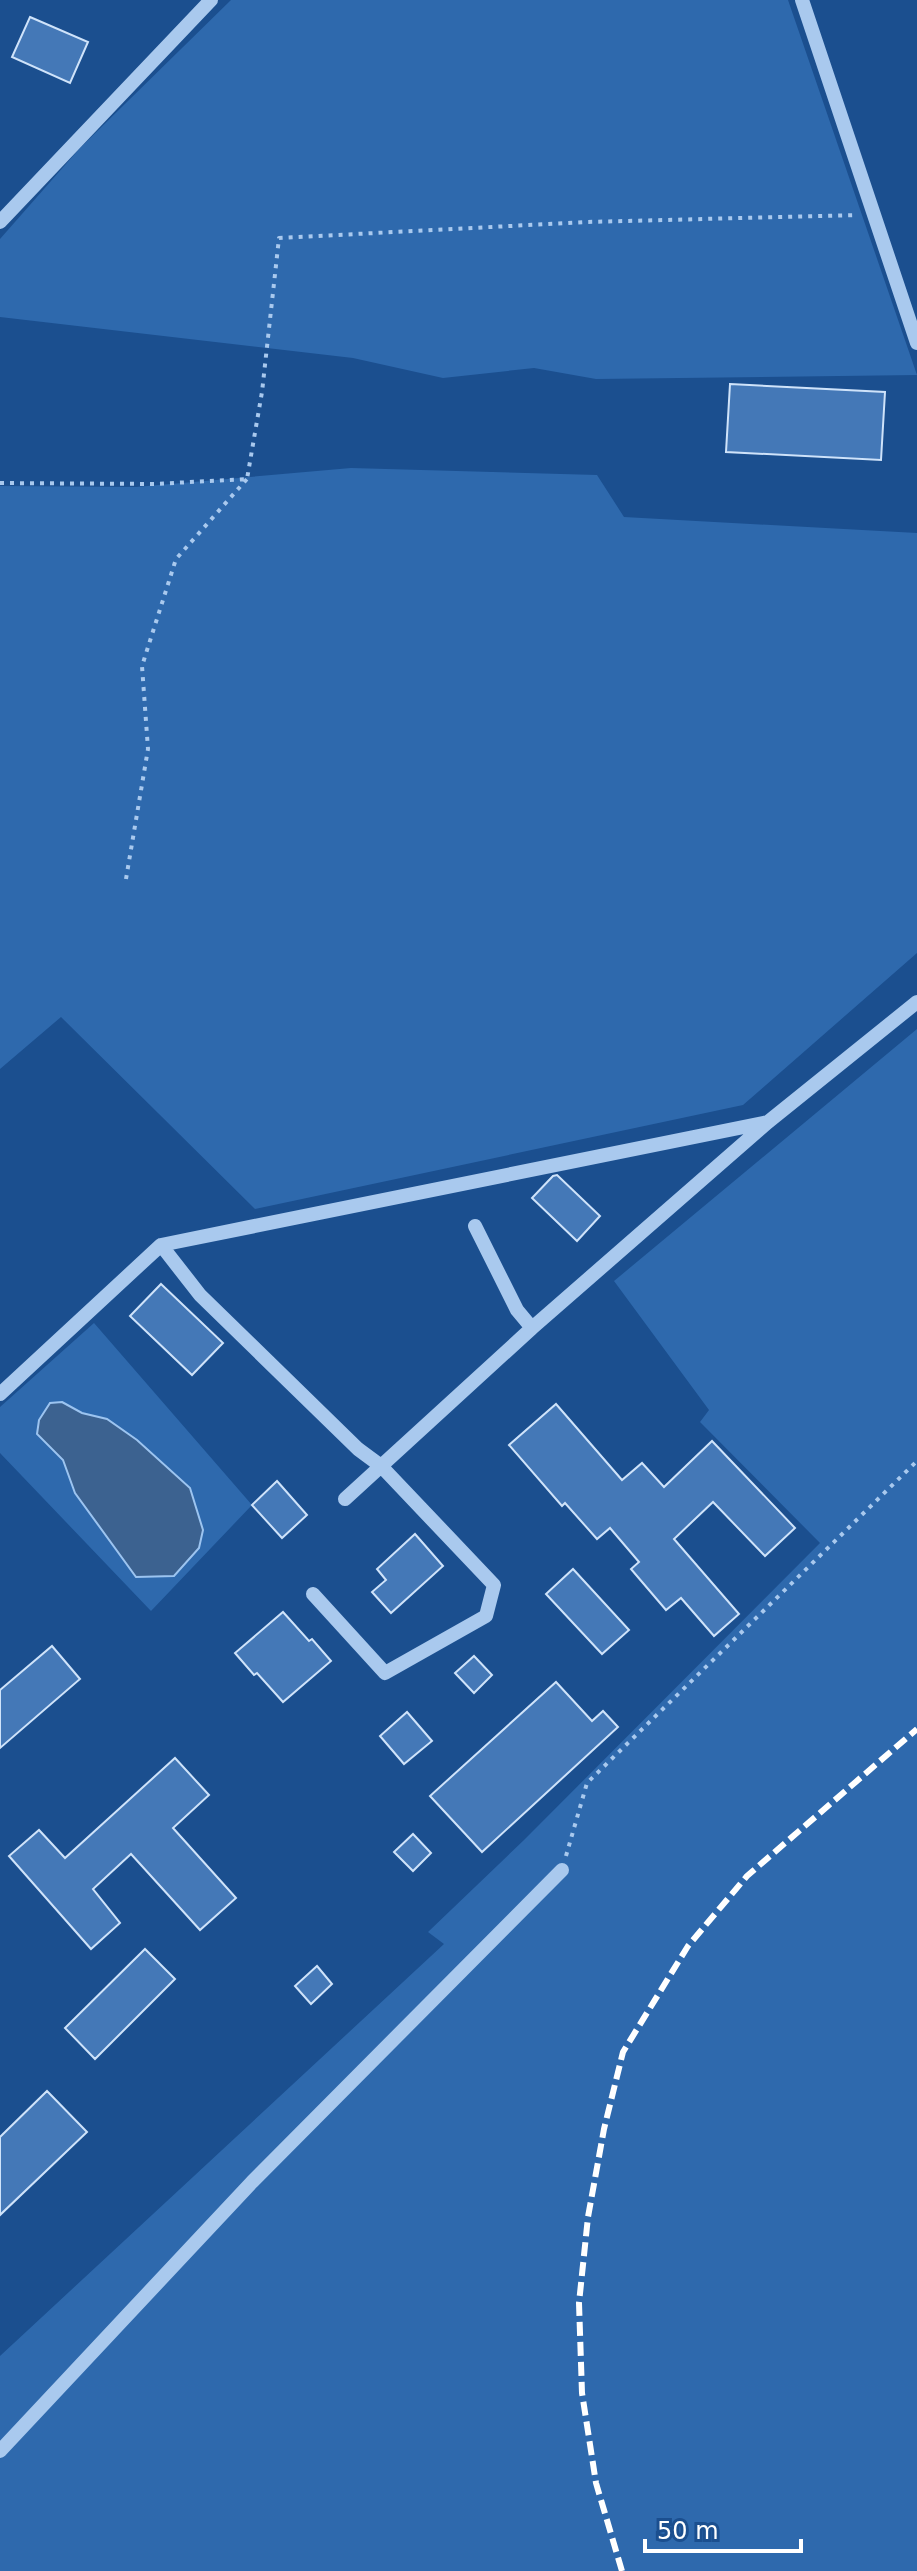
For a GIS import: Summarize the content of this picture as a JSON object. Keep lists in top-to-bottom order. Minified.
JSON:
{"scale_bar":"50 m"}
